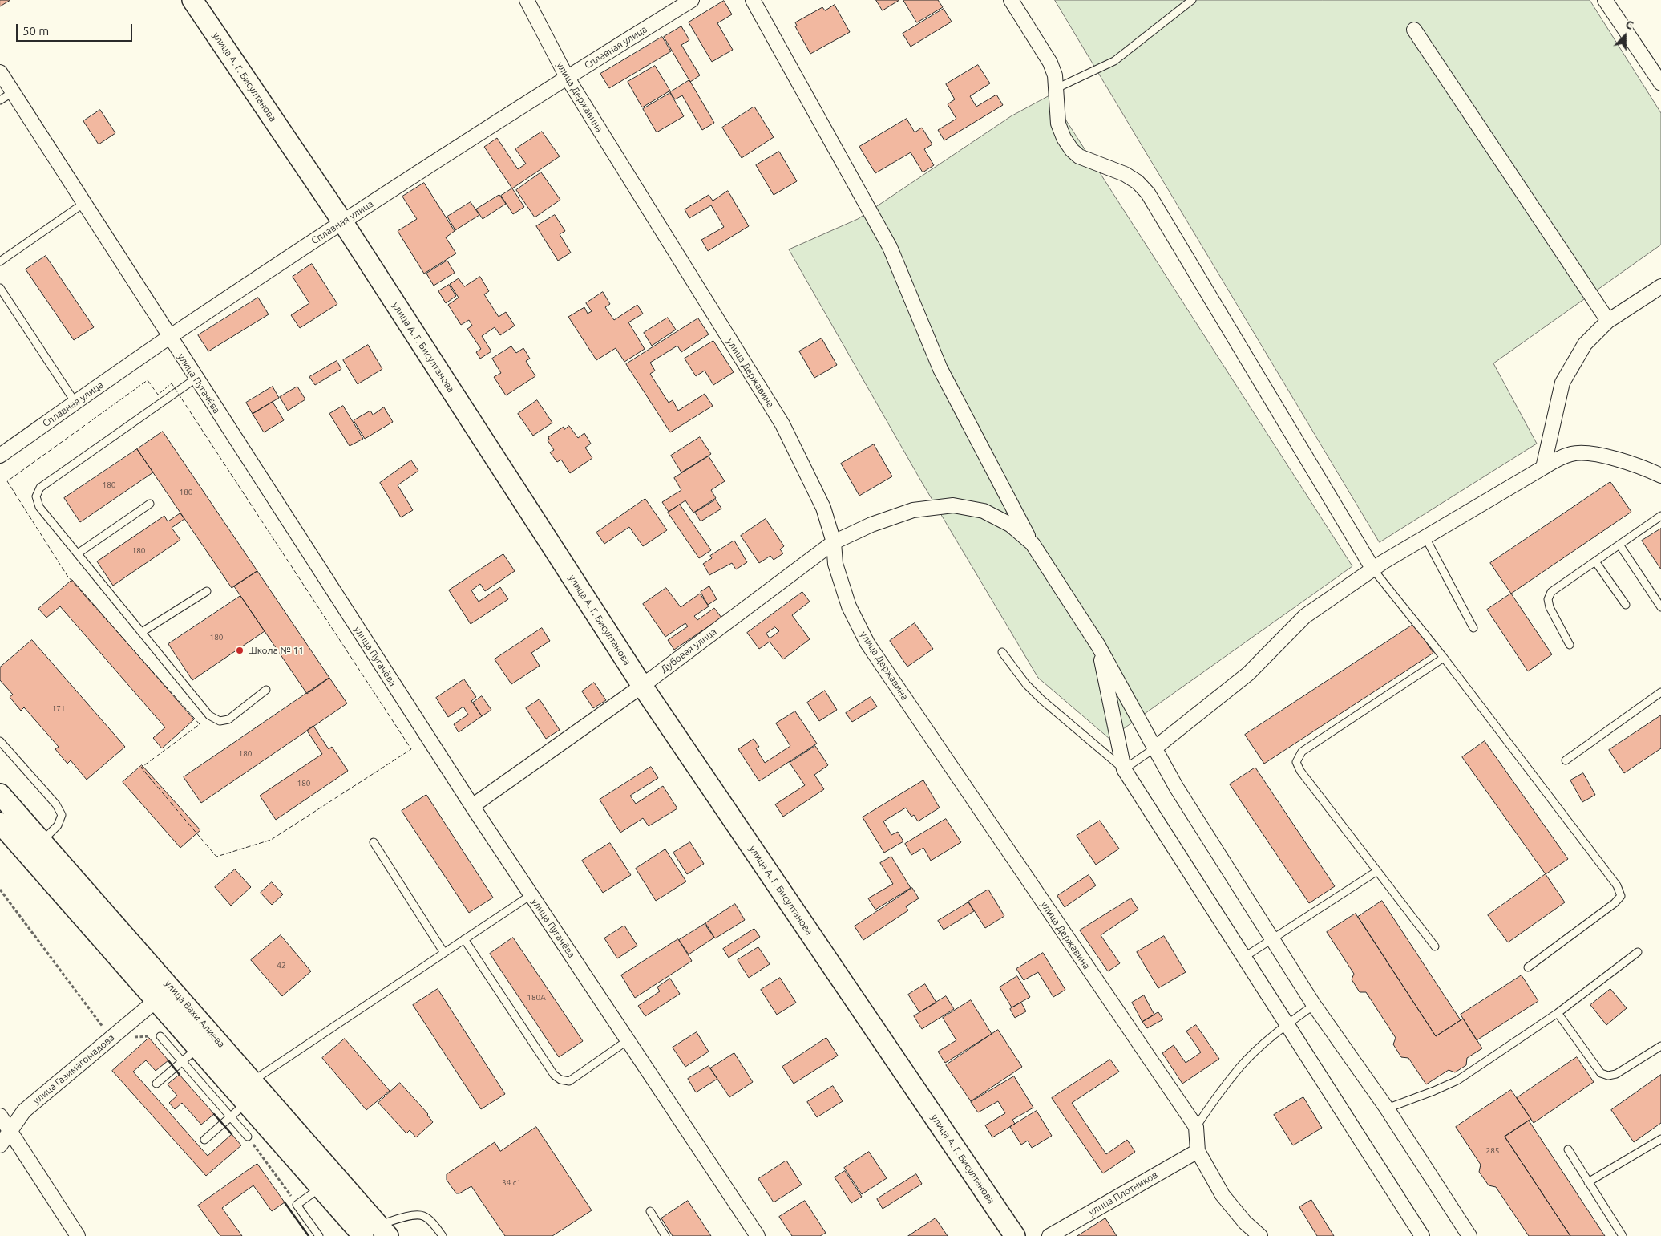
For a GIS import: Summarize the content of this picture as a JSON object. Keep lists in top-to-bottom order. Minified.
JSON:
{"streets":{"street":["Сплавная улица","улица А. Г. Бисултанова","улица Державина","улица Пугачёва","Дубовая улица","улица Вахи Алиева","улица Газимагомадова","улица Плотников"]},"crossings":[["Сплавная улица","улица А. Г. Бисултанова"],["Сплавная улица","улица Державина"],["Сплавная улица","улица Пугачёва"],["улица А. Г. Бисултанова","Дубовая улица"],["улица Державина","Дубовая улица"],["улица Пугачёва","Дубовая улица"],["улица Вахи Алиева","улица Газимагомадова"]],"places":["Школа № 11"],"house_numbers":["180","180","180","180","171","180","180","42","180А","285","34 с1"],"scale_bar":"50 m","north":"top"}
